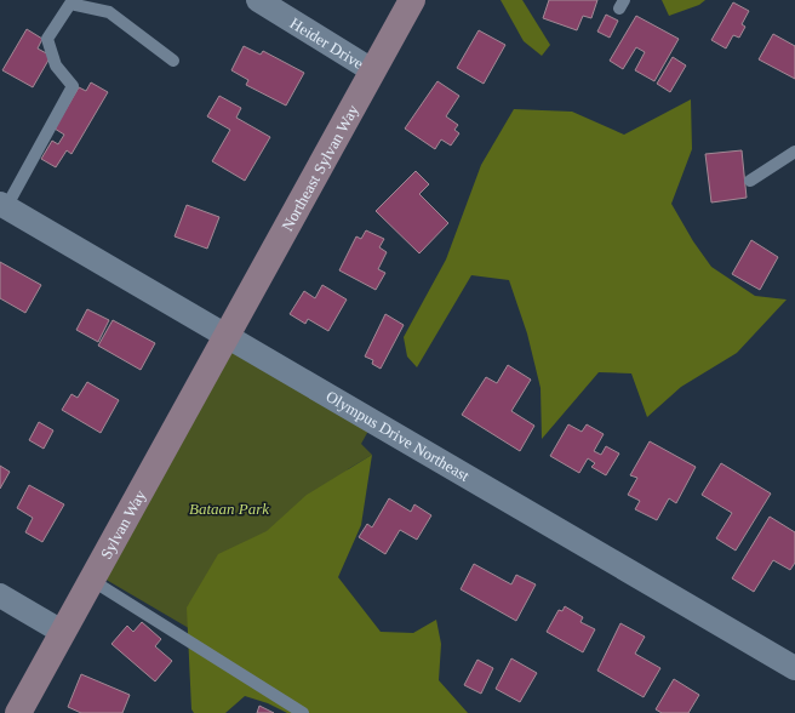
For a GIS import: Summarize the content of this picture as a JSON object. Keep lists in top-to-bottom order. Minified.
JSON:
{"streets":{"main road":["Northeast Sylvan Way","Sylvan Way"],"street":["Heider Drive","Olympus Drive Northeast"]},"crossings":[["Heider Drive","Northeast Sylvan Way"],["Northeast Sylvan Way","Olympus Drive Northeast"],["Northeast Sylvan Way","Sylvan Way"],["Olympus Drive Northeast","Sylvan Way"]],"parks":["Bataan Park"]}
